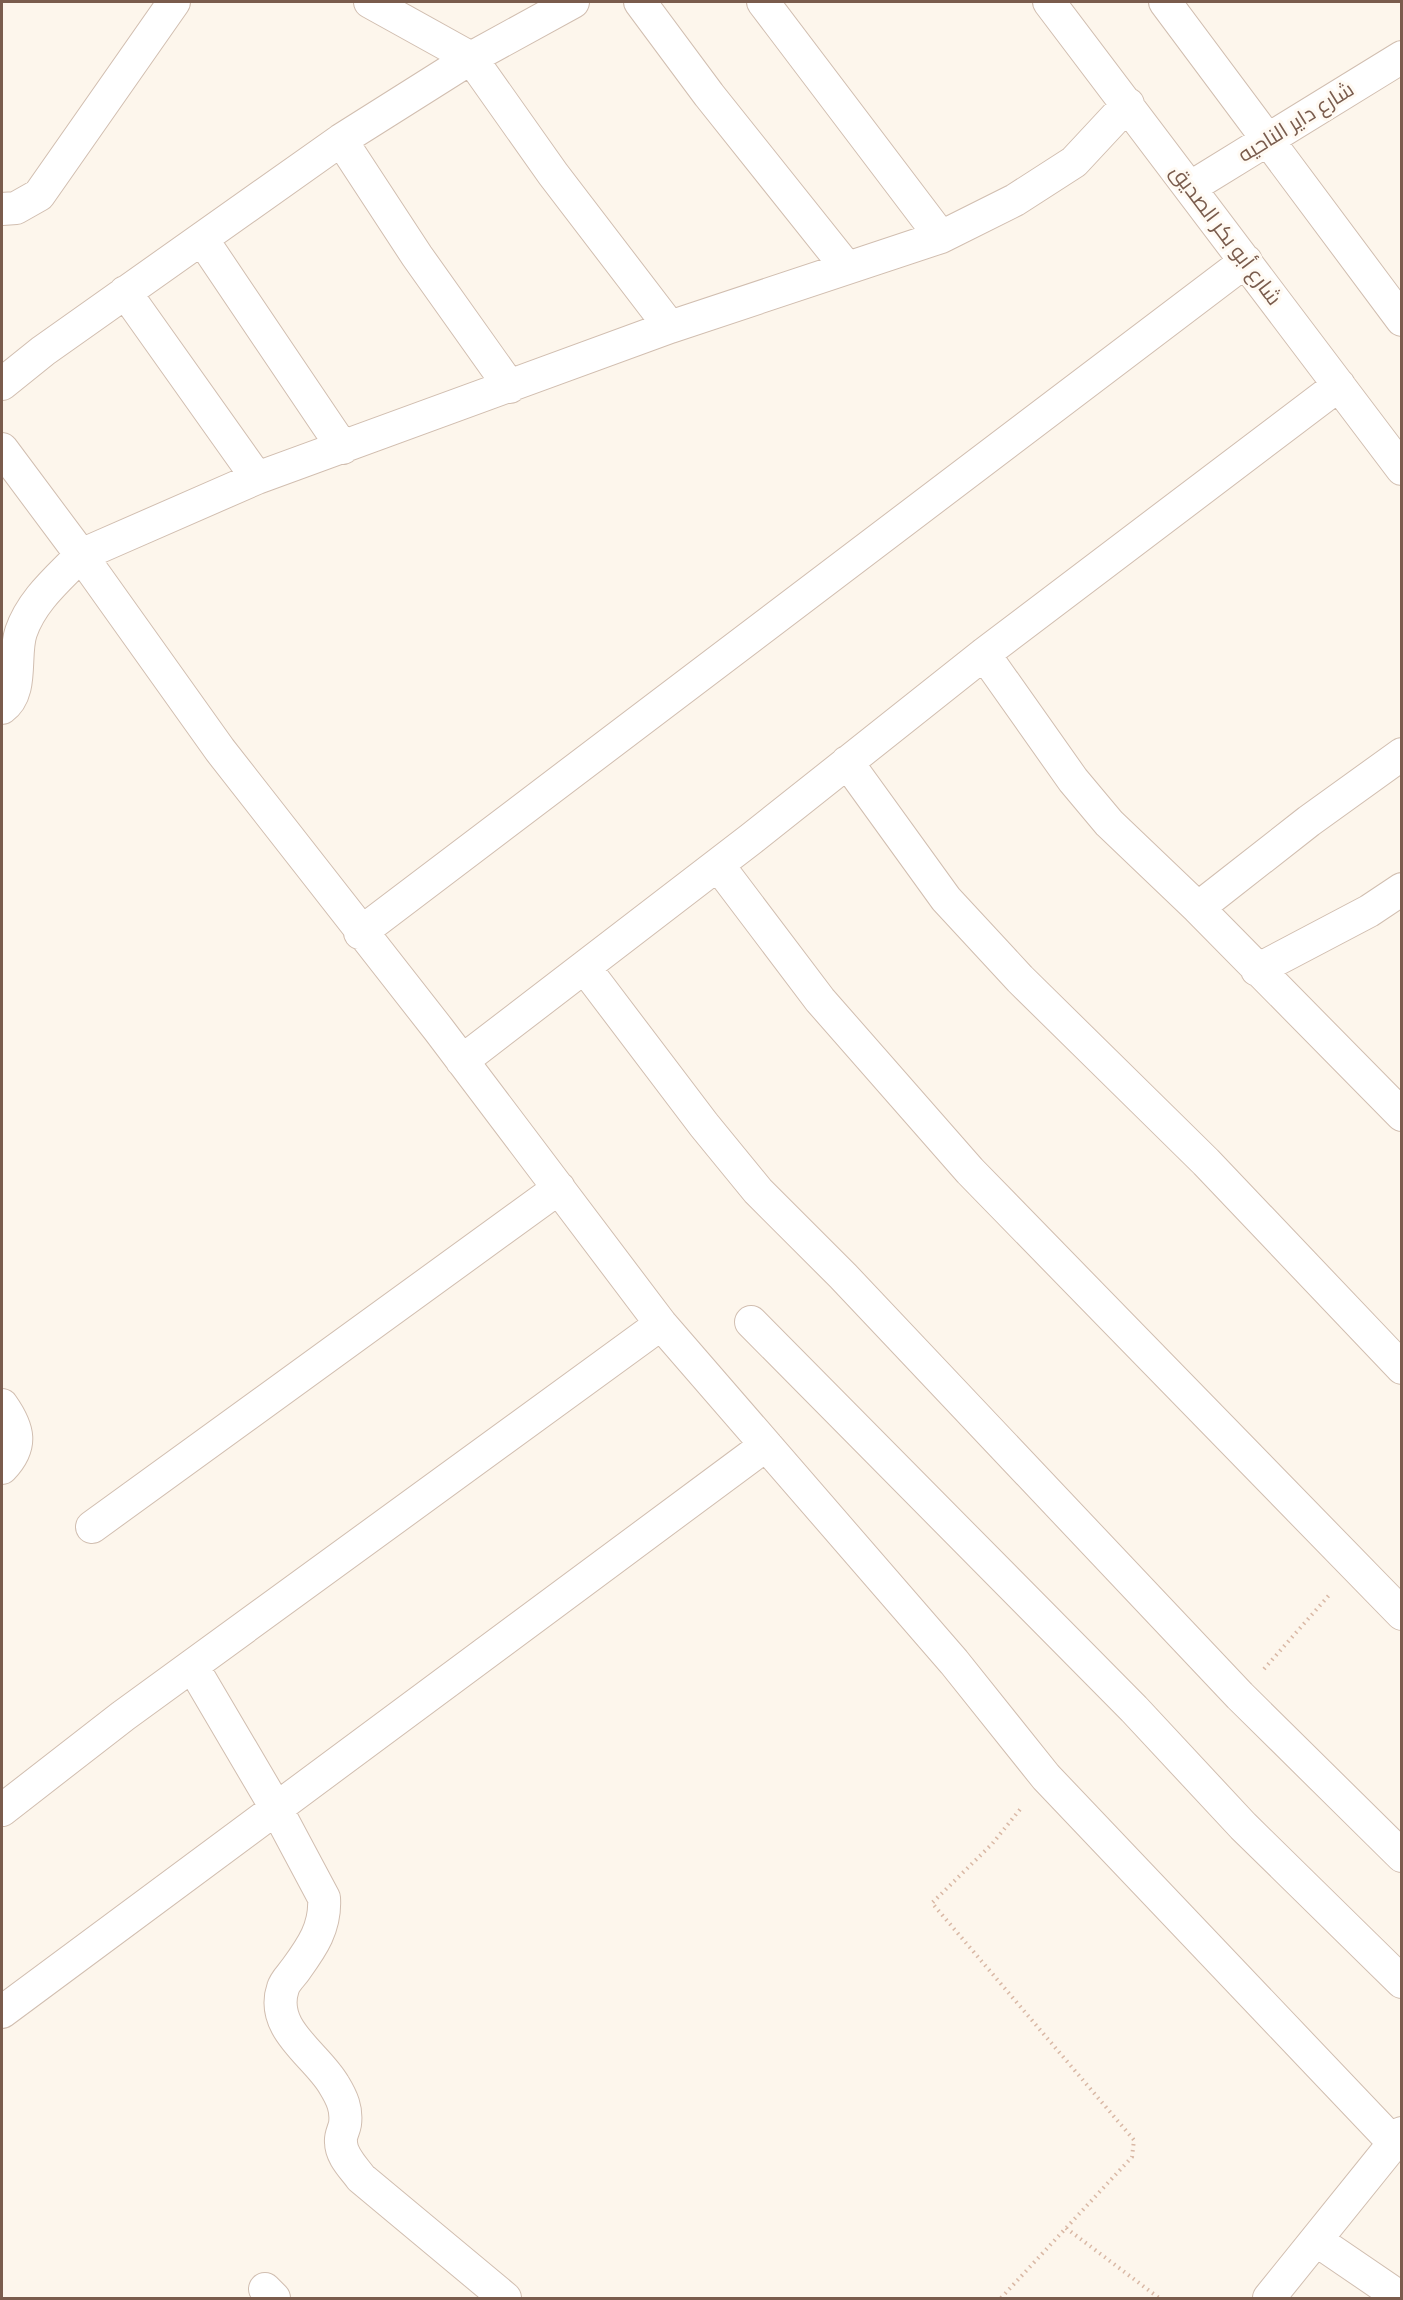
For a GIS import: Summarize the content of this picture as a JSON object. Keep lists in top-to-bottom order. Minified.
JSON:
{"streets":{"street":["شارع داير الناحيه","شارع أبو بكر الصديق"]},"crossings":[["شارع داير الناحيه","شارع أبو بكر الصديق"]]}
